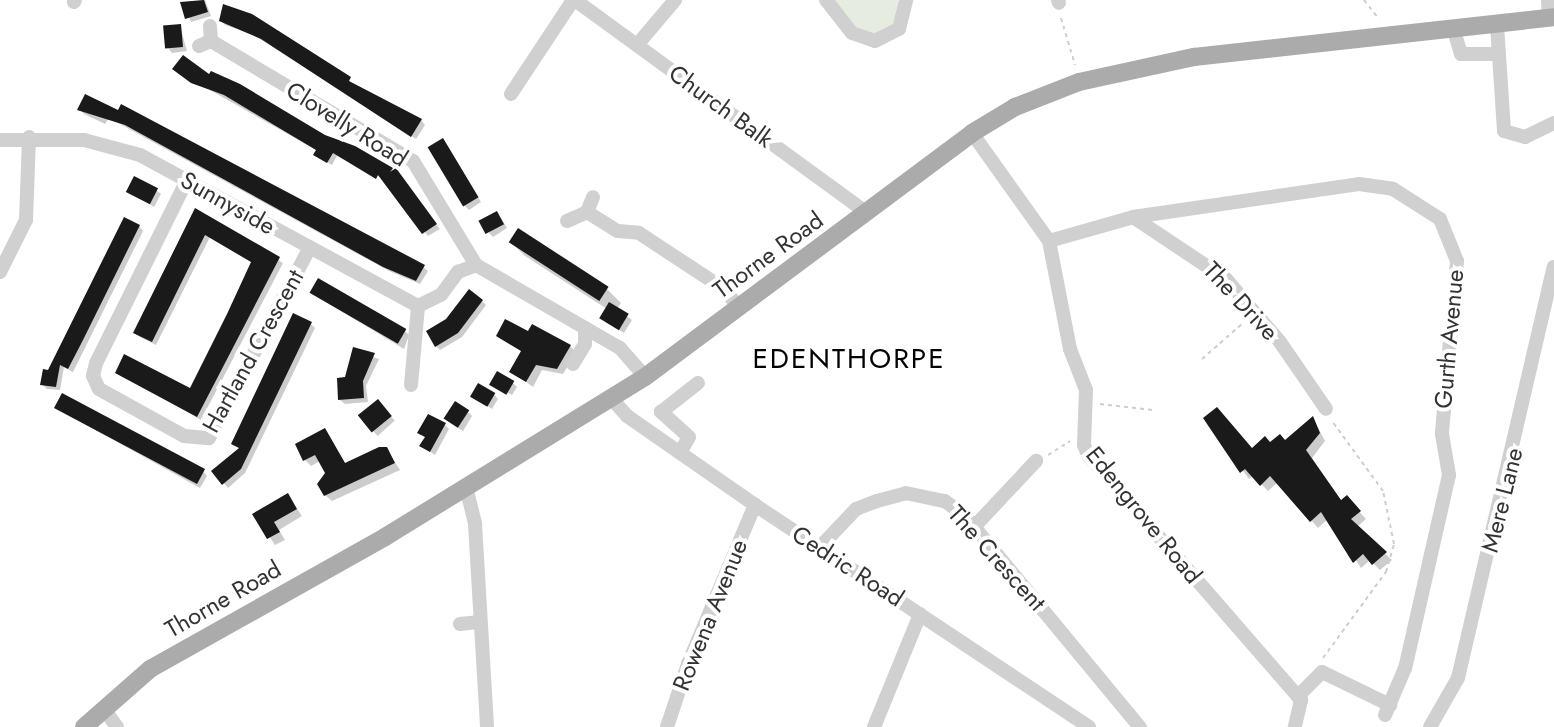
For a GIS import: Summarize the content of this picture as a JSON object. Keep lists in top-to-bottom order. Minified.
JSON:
{"streets":{"main road":["Thorne Road"],"street":["Church Balk","Clovelly Road","Sunnyside","The Drive","Gurth Avenue","Hartland Crescent","Mere Lane","Edengrove Road","The Crescent","Cedric Road","Rowena Avenue"]},"crossings":[["Church Balk","Thorne Road"],["Clovelly Road","Thorne Road"],["Sunnyside","Hartland Crescent"],["Thorne Road","Edengrove Road"],["Thorne Road","Cedric Road"],["The Drive","Gurth Avenue"],["Gurth Avenue","Edengrove Road"],["The Crescent","Cedric Road"],["Cedric Road","Rowena Avenue"]],"districts":["EDENTHORPE"]}
